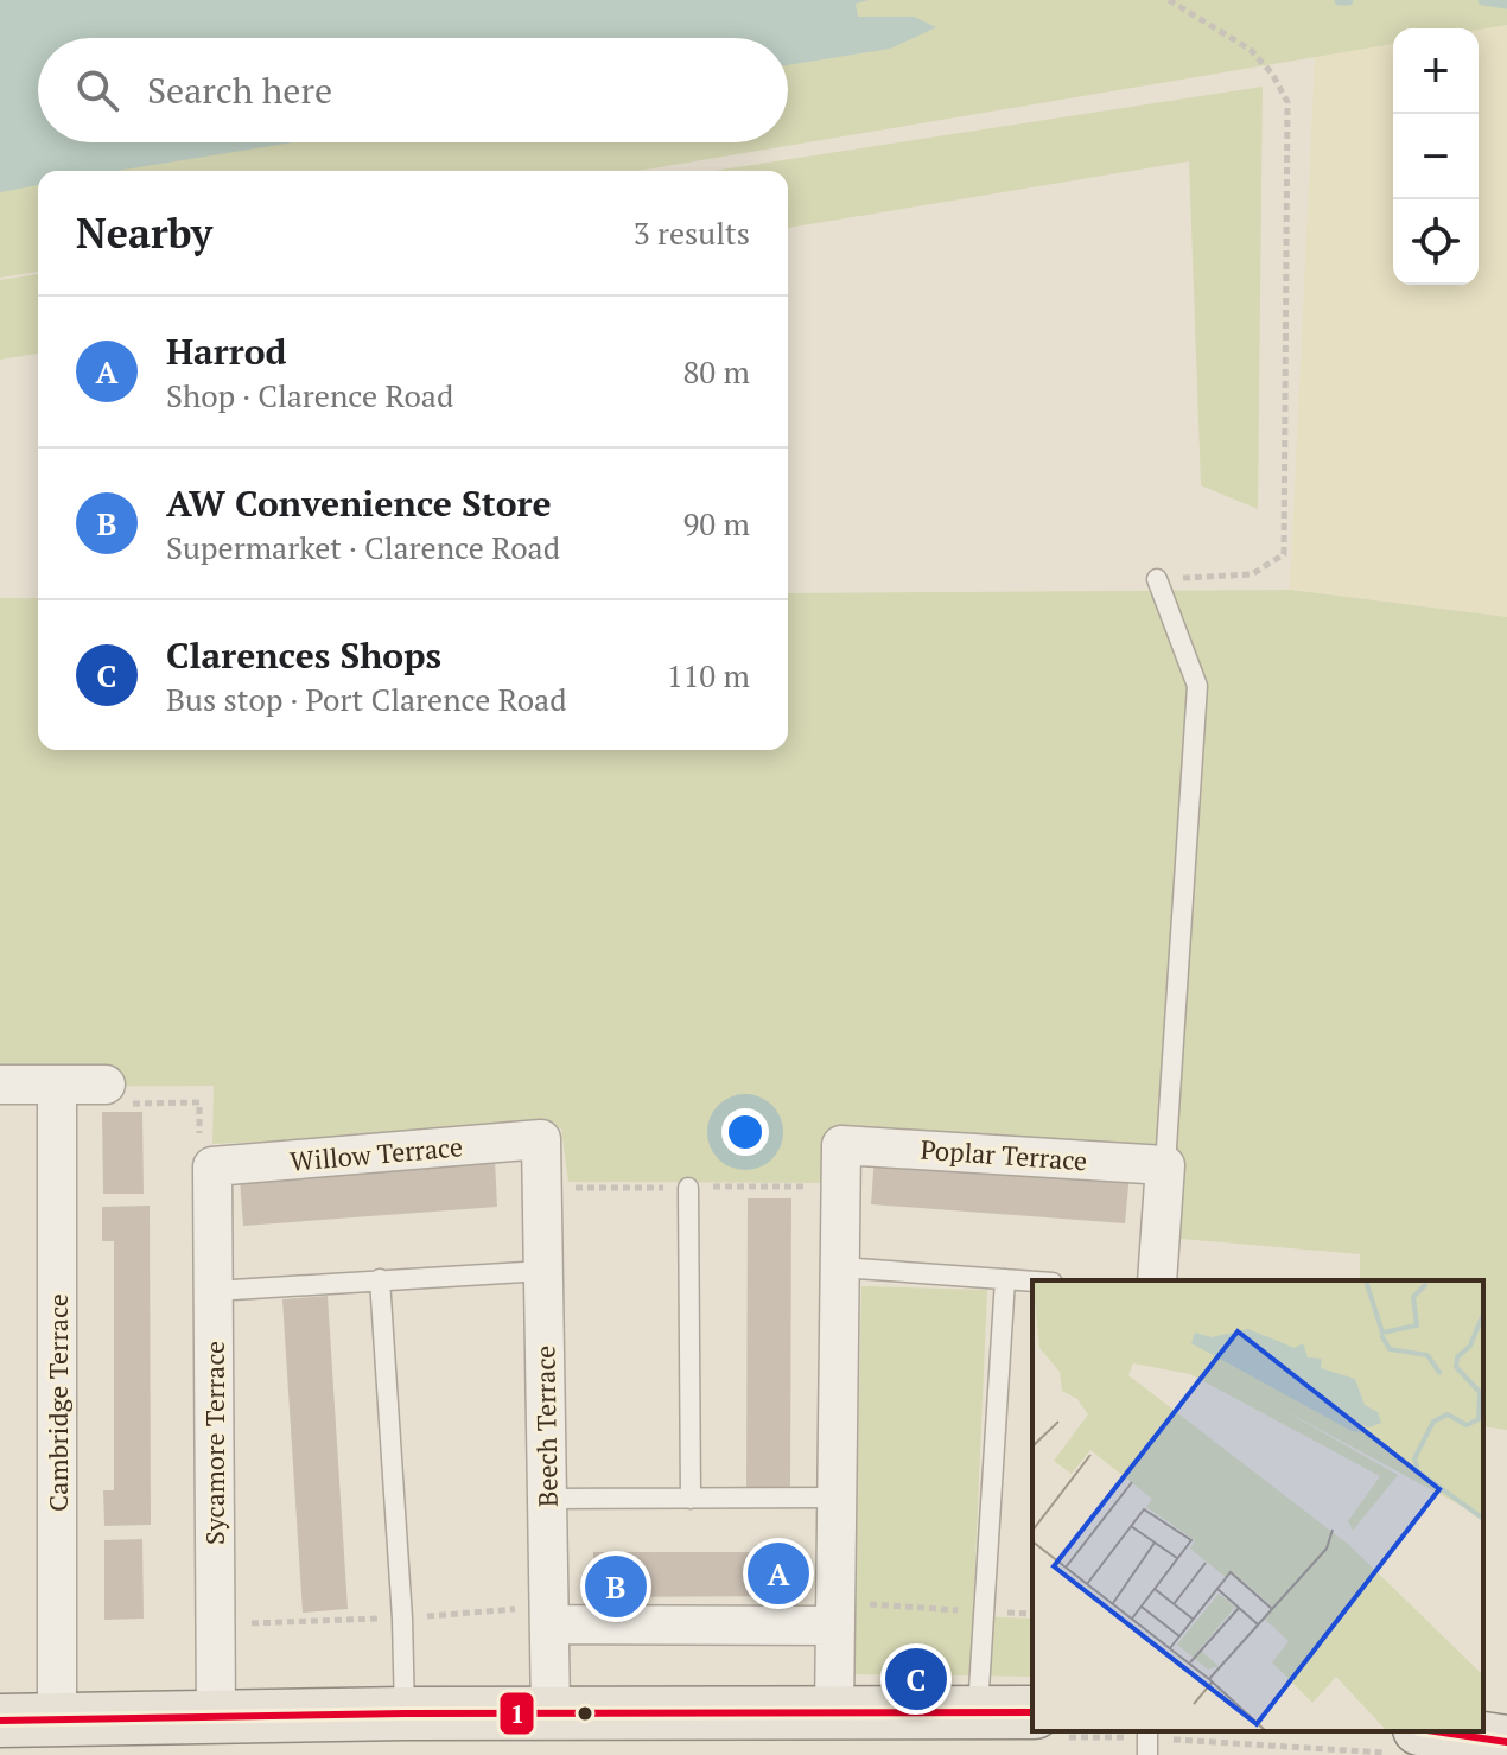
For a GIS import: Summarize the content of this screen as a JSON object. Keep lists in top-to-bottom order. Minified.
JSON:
{"streets":{"street":["Willow Terrace","Poplar Terrace","Cambridge Terrace","Beech Terrace","Sycamore Terrace"]},"crossings":[["Willow Terrace","Beech Terrace"],["Willow Terrace","Sycamore Terrace"]],"lines":["transit line 1"],"page":{"map_buttons":["+","−"],"search":"Search here","heading":["Nearby","3 results"],"list":[{"mark":"A","name":"Harrod","note":"Shop · Clarence Road","value":"80 m"},{"mark":"B","name":"AW Convenience Store","note":"Supermarket · Clarence Road","value":"90 m"},{"mark":"C","name":"Clarences Shops","note":"Bus stop · Port Clarence Road","value":"110 m"}],"pins":["A","B","C"]}}
